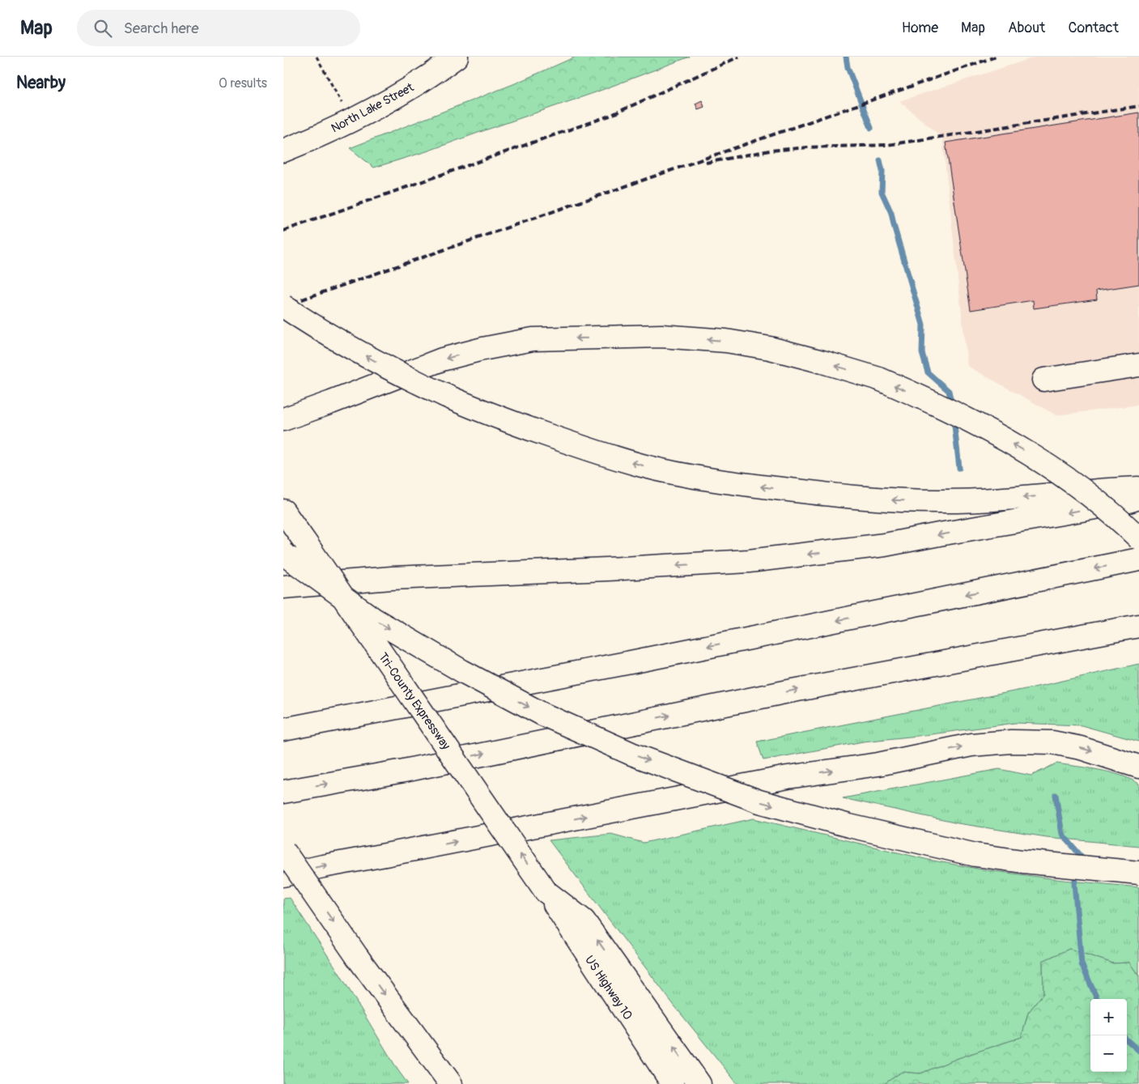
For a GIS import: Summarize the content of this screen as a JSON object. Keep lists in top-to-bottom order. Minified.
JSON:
{"streets":{"main road":["North Lake Street","Tri-County Expressway","US Highway 10"]},"crossings":[["Tri-County Expressway","US Highway 10"]],"page":{"header":"Map","search":"Search here","nav":["Home","Map","About","Contact"],"heading":["Nearby","0 results"],"map_buttons":["+","−"]}}
